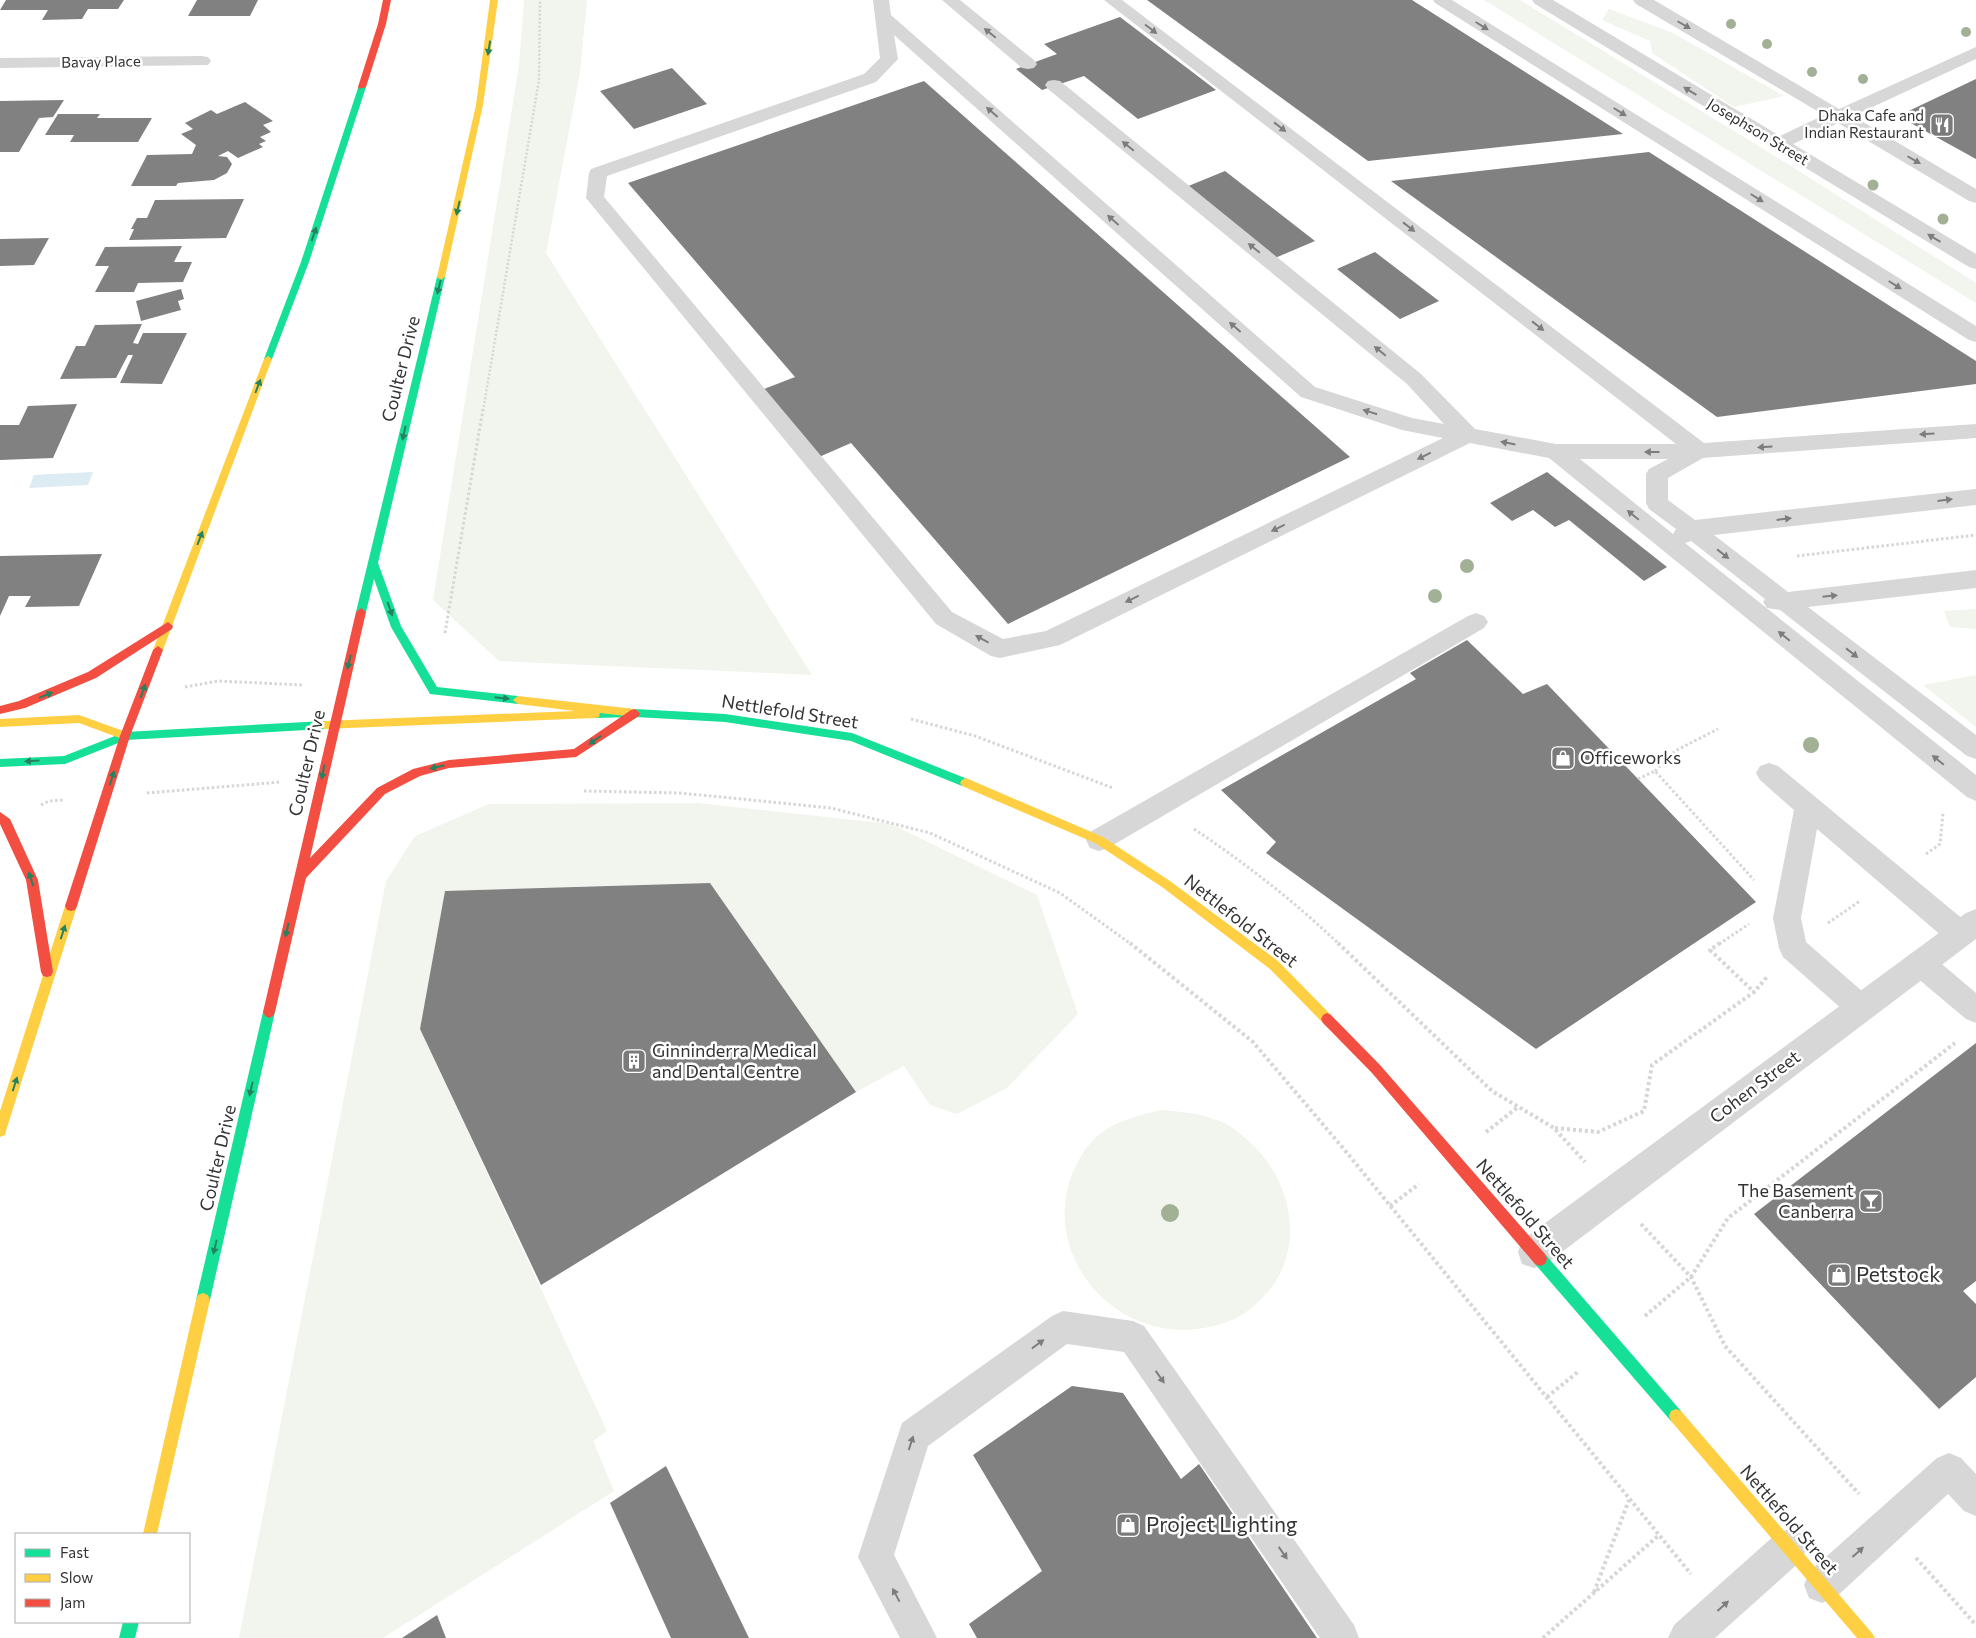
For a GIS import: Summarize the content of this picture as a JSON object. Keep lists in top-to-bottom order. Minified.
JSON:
{"streets":{"main road":["Coulter Drive","Nettlefold Street"],"street":["Bavay Place","Josephson Street","Cohen Street"]},"crossings":[["Coulter Drive","Nettlefold Street"],["Nettlefold Street","Cohen Street"]],"one_way":["Coulter Drive"],"places":{"restaurant":["Dhaka Cafe and Indian Restaurant"],"shop":["Officeworks","Petstock","Project Lighting"],"building":["Ginninderra Medical and Dental Centre"],"bar":["The Basement Canberra"]},"legend":["Fast","Slow","Jam"]}
